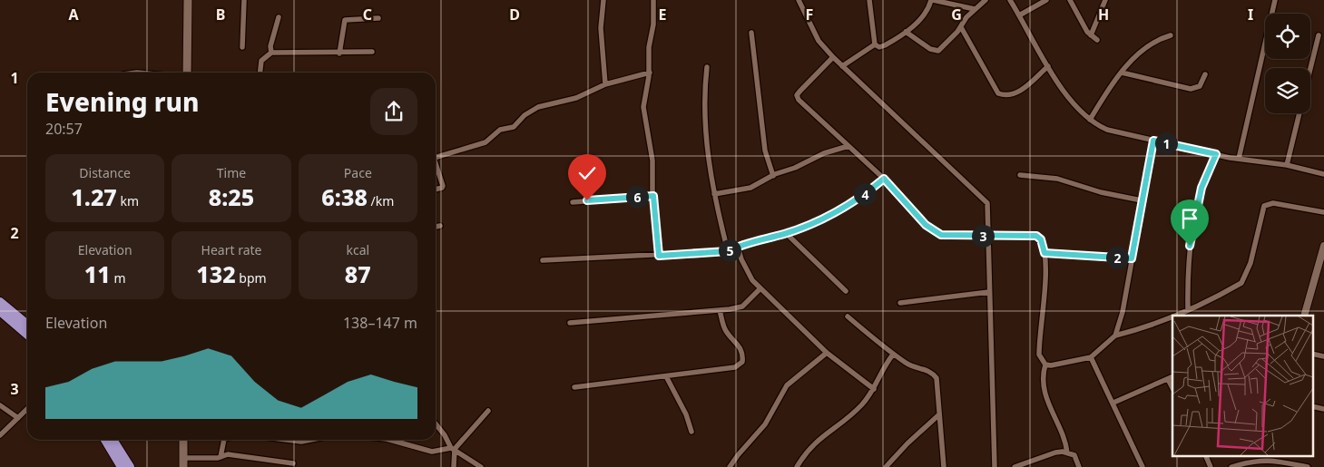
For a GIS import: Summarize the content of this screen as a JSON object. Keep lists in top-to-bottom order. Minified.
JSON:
{"page":{"heading":["Evening run","20:57"],"pins":["1","4","6","3","5","2"],"stats":[["Distance","1.27 km"],["Time","8:25"],["Pace","6:38 /km"],["Elevation","11 m"],["Heart rate","132 bpm"],["kcal","87"]],"chart":["Elevation","138–147 m"]},"grid":{"columns":["A","B","C","D","E","F","G","H","I"],"rows":["1","2","3"]}}
